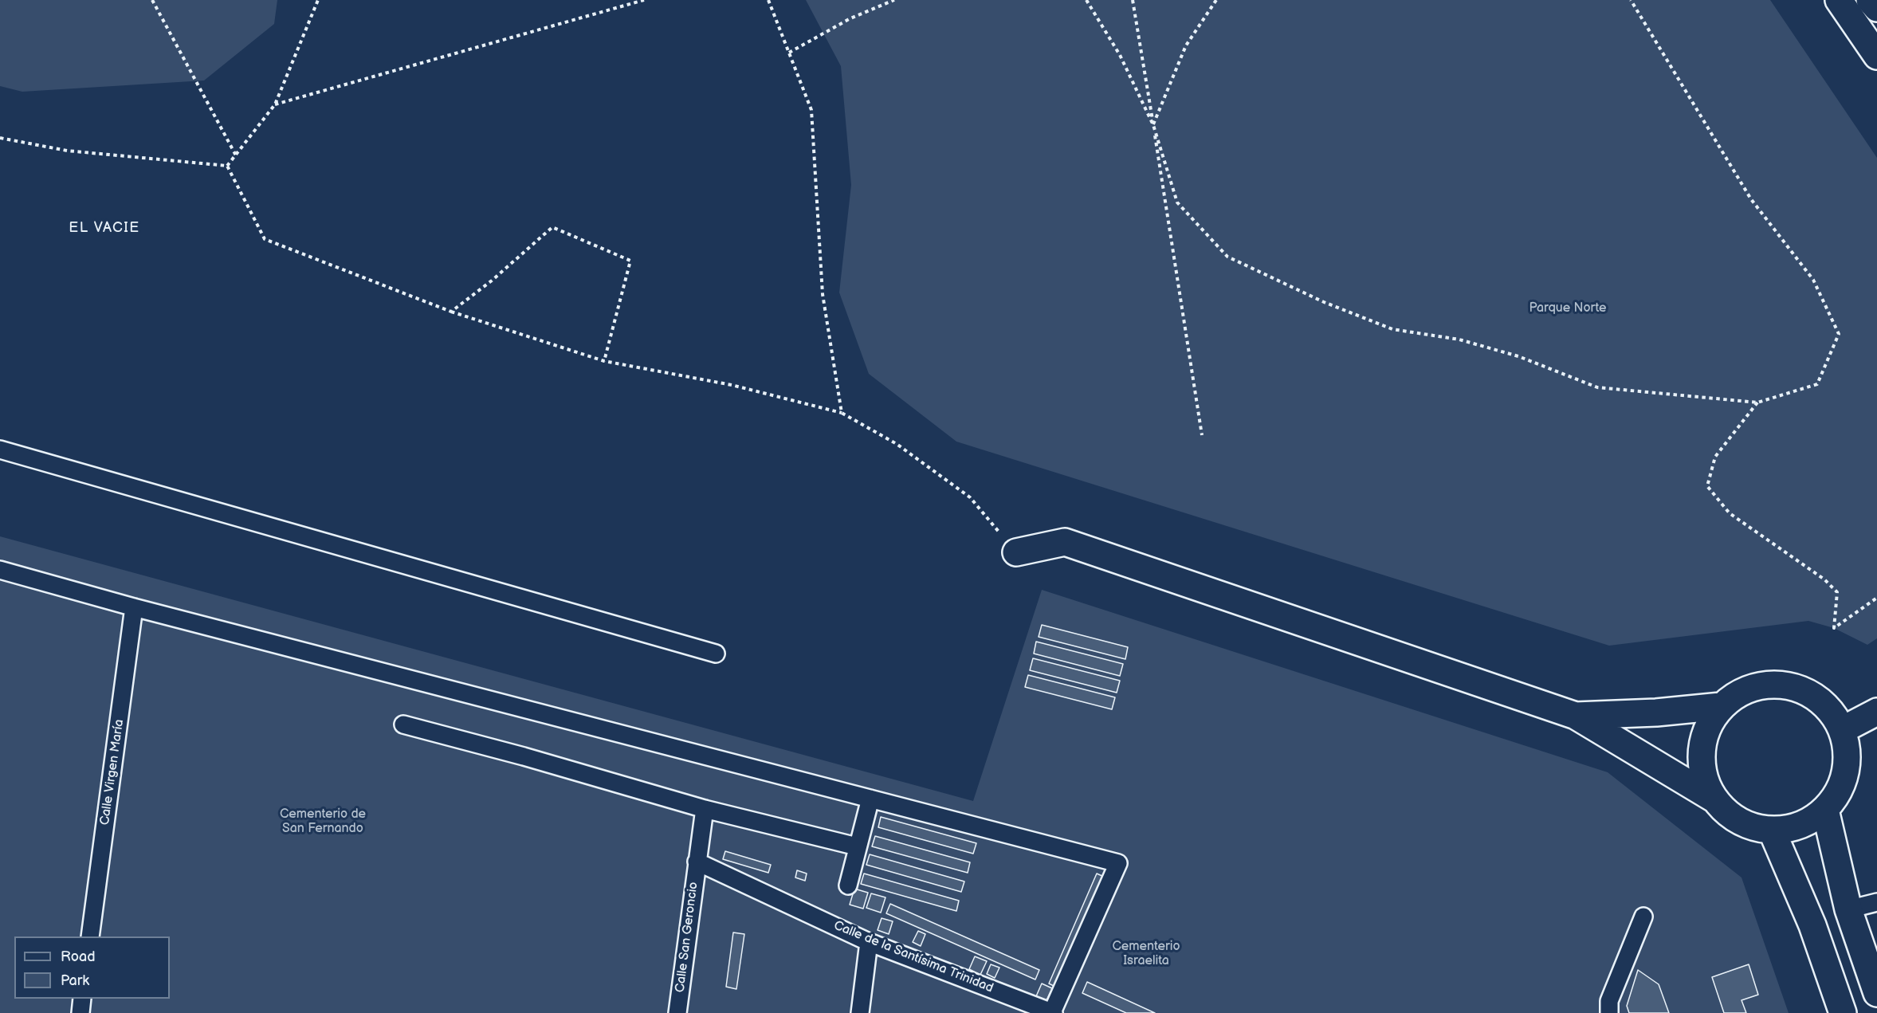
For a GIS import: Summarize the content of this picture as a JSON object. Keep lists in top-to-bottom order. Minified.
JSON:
{"streets":{"lane":["Calle Virgen María","Calle San Geroncio","Calle de la Santísima Trinidad"]},"crossings":[["Calle San Geroncio","Calle de la Santísima Trinidad"]],"districts":["EL VACIE"],"parks":["Parque Norte","Cementerio de San Fernando","Cementerio Israelita"],"legend":["Road","Park"]}
